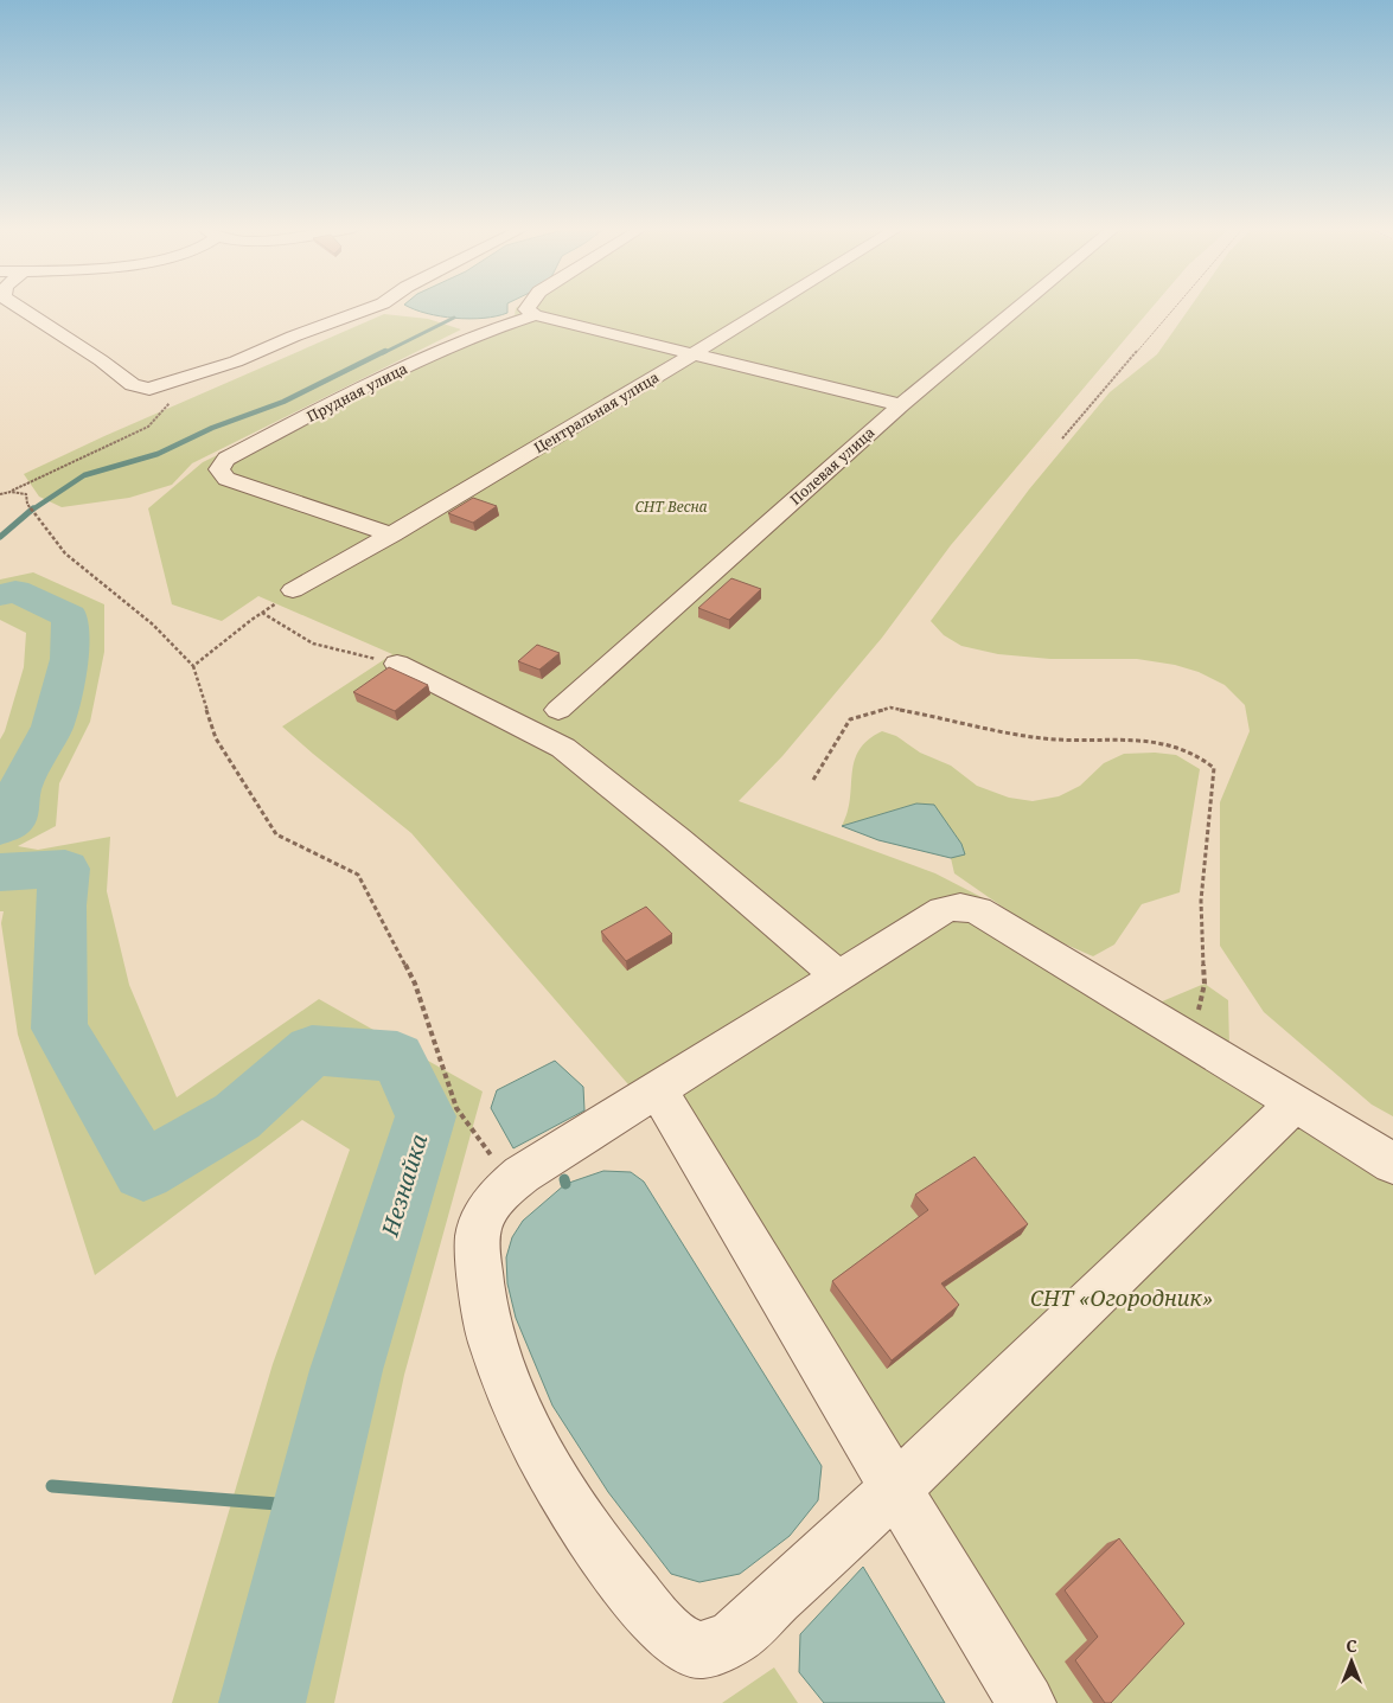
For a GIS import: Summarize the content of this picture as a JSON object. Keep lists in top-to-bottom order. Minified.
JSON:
{"streets":{"street":["Прудная улица","Центральная улица","Полевая улица"]},"crossings":[["Прудная улица","Центральная улица"]],"water":["Незнайка"],"parks":["СНТ Весна","СНТ «Огородник»"],"north":"top"}
